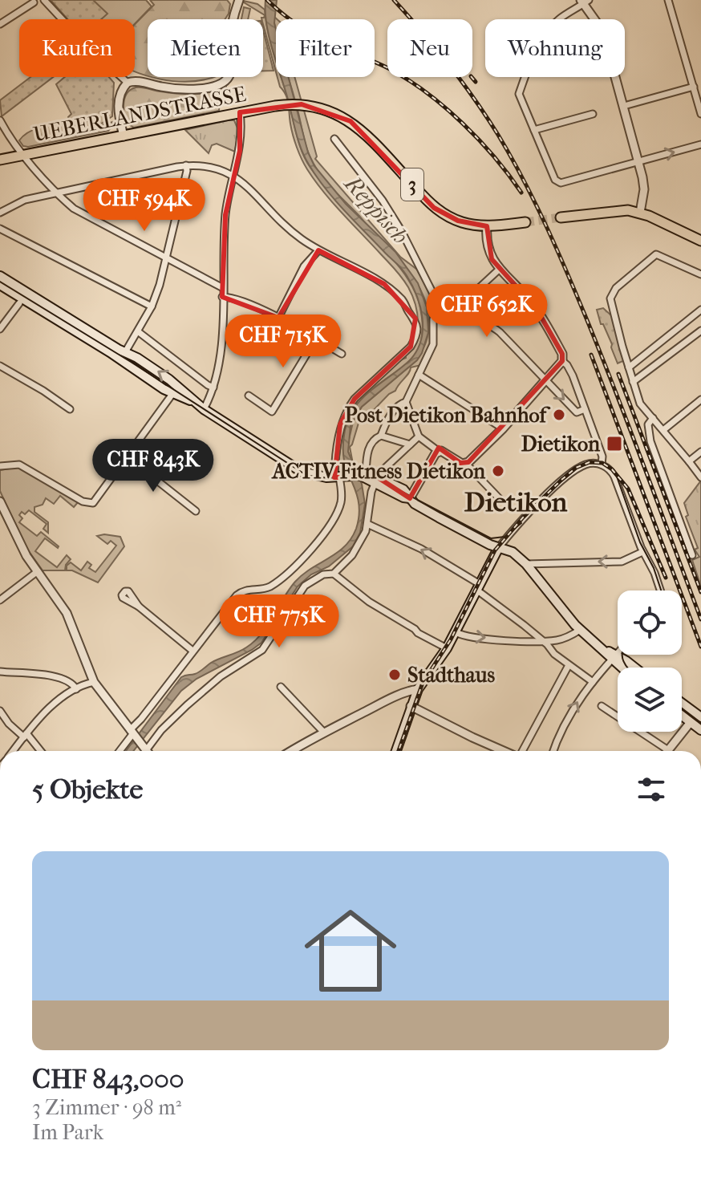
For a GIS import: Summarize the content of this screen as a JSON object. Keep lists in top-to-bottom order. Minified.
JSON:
{"streets":{"main road":["UEBERLANDSTRASSE","3"]},"districts":["Dietikon"],"water":["Reppisch"],"places":{"other":["Post Dietikon Bahnhof","ACTIV Fitness Dietikon","Stadthaus"],"transit":["Dietikon"]},"page":{"chip":["Kaufen","Mieten","Filter","Neu","Wohnung"],"price":["CHF 594K","CHF 652K","CHF 715K","CHF 843K","CHF 775K"],"heading":"5 Objekte","list":[{"name":"CHF 843,000","note":"3 Zimmer · 98 m² · Im Park"}]}}
